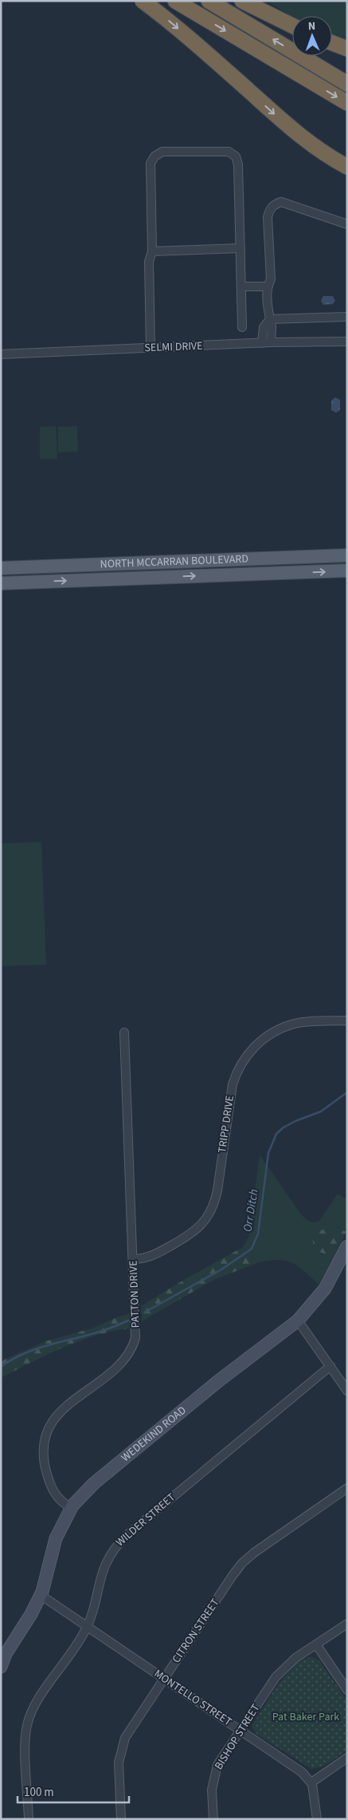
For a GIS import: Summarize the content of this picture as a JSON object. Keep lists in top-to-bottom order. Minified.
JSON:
{"streets":{"main road":["NORTH MCCARRAN BOULEVARD"],"street":["SELMI DRIVE","TRIPP DRIVE","PATTON DRIVE","WEDEKIND ROAD","WILDER STREET","CITRON STREET","MONTELLO STREET","BISHOP STREET"]},"crossings":[["TRIPP DRIVE","PATTON DRIVE"],["PATTON DRIVE","WEDEKIND ROAD"],["WEDEKIND ROAD","MONTELLO STREET"],["WILDER STREET","MONTELLO STREET"],["CITRON STREET","MONTELLO STREET"],["MONTELLO STREET","BISHOP STREET"]],"water":["Orr Ditch"],"parks":["Pat Baker Park"],"scale_bar":"100 m","north":"top"}
